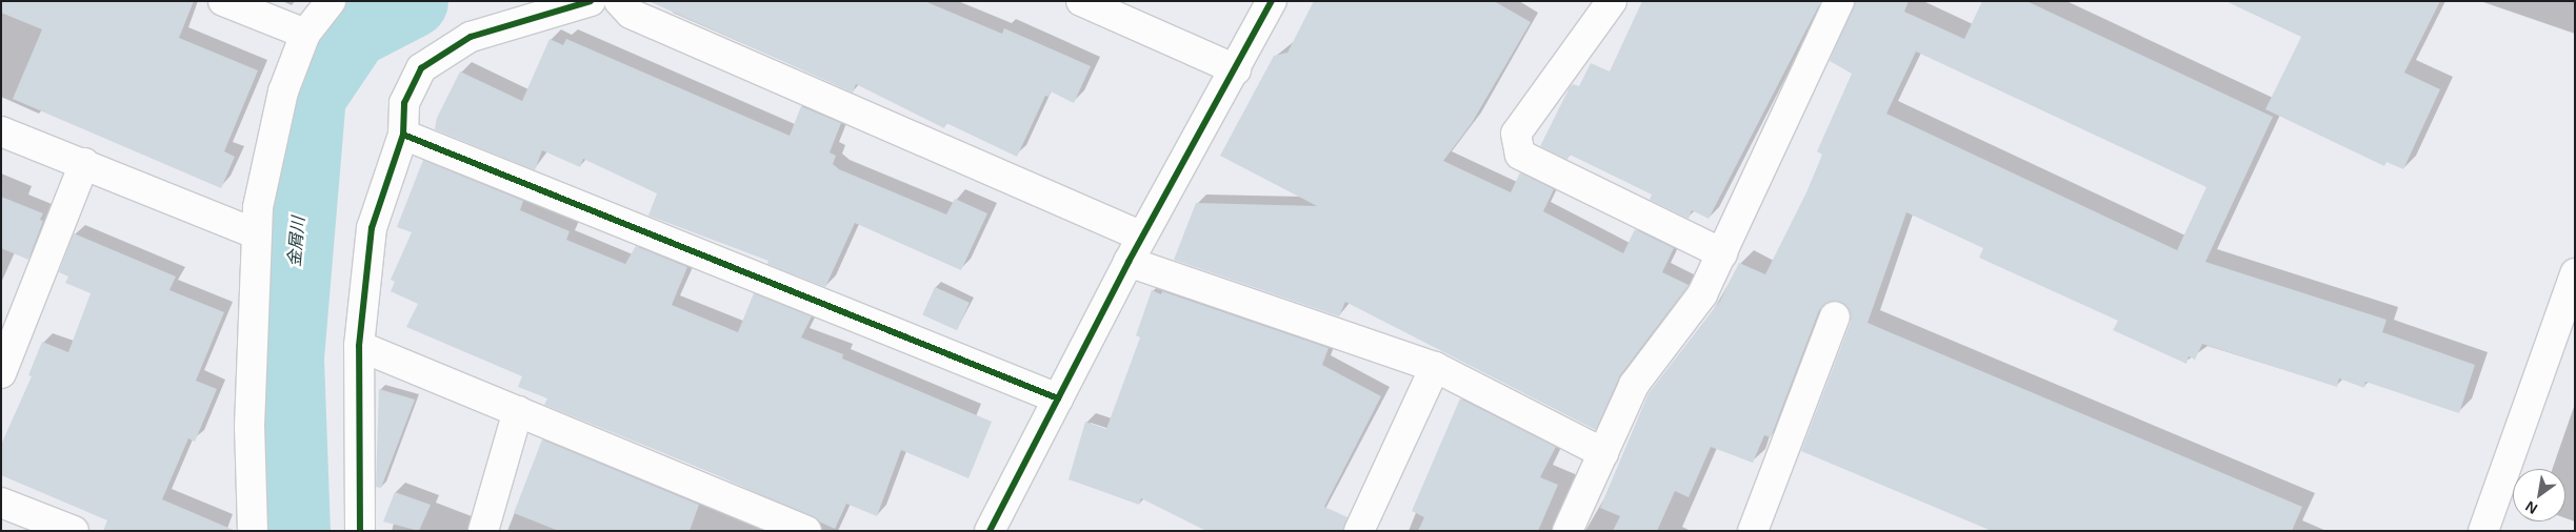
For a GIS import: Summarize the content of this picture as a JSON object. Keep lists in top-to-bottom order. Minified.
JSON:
{"water":["金屑川"],"north":"bottom left"}
